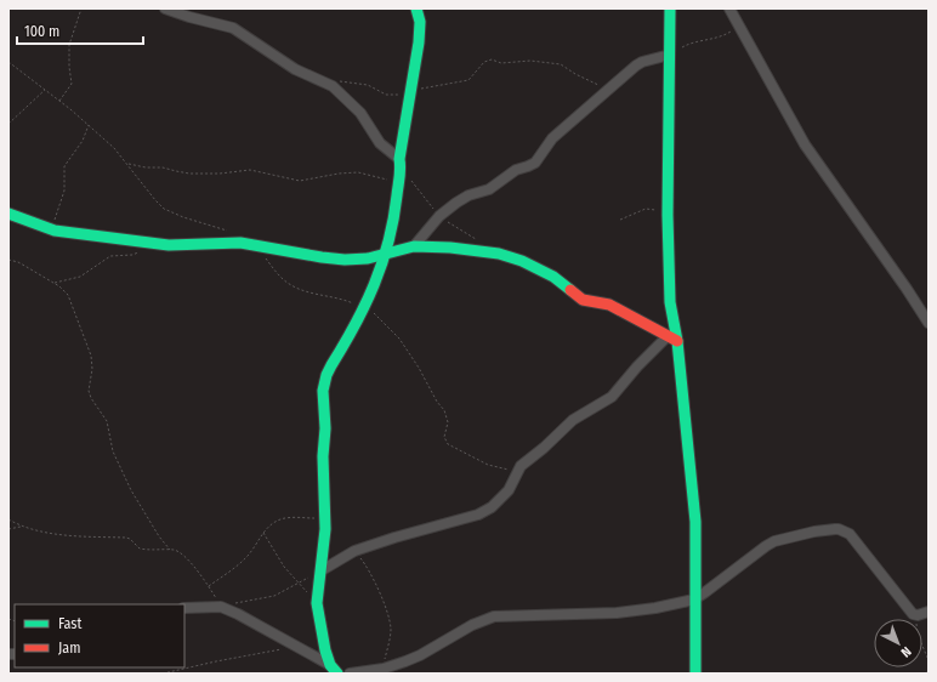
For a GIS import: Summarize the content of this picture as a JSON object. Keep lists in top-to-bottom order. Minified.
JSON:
{"legend":["Fast","Jam"],"scale_bar":"100 m","north":"bottom right"}
